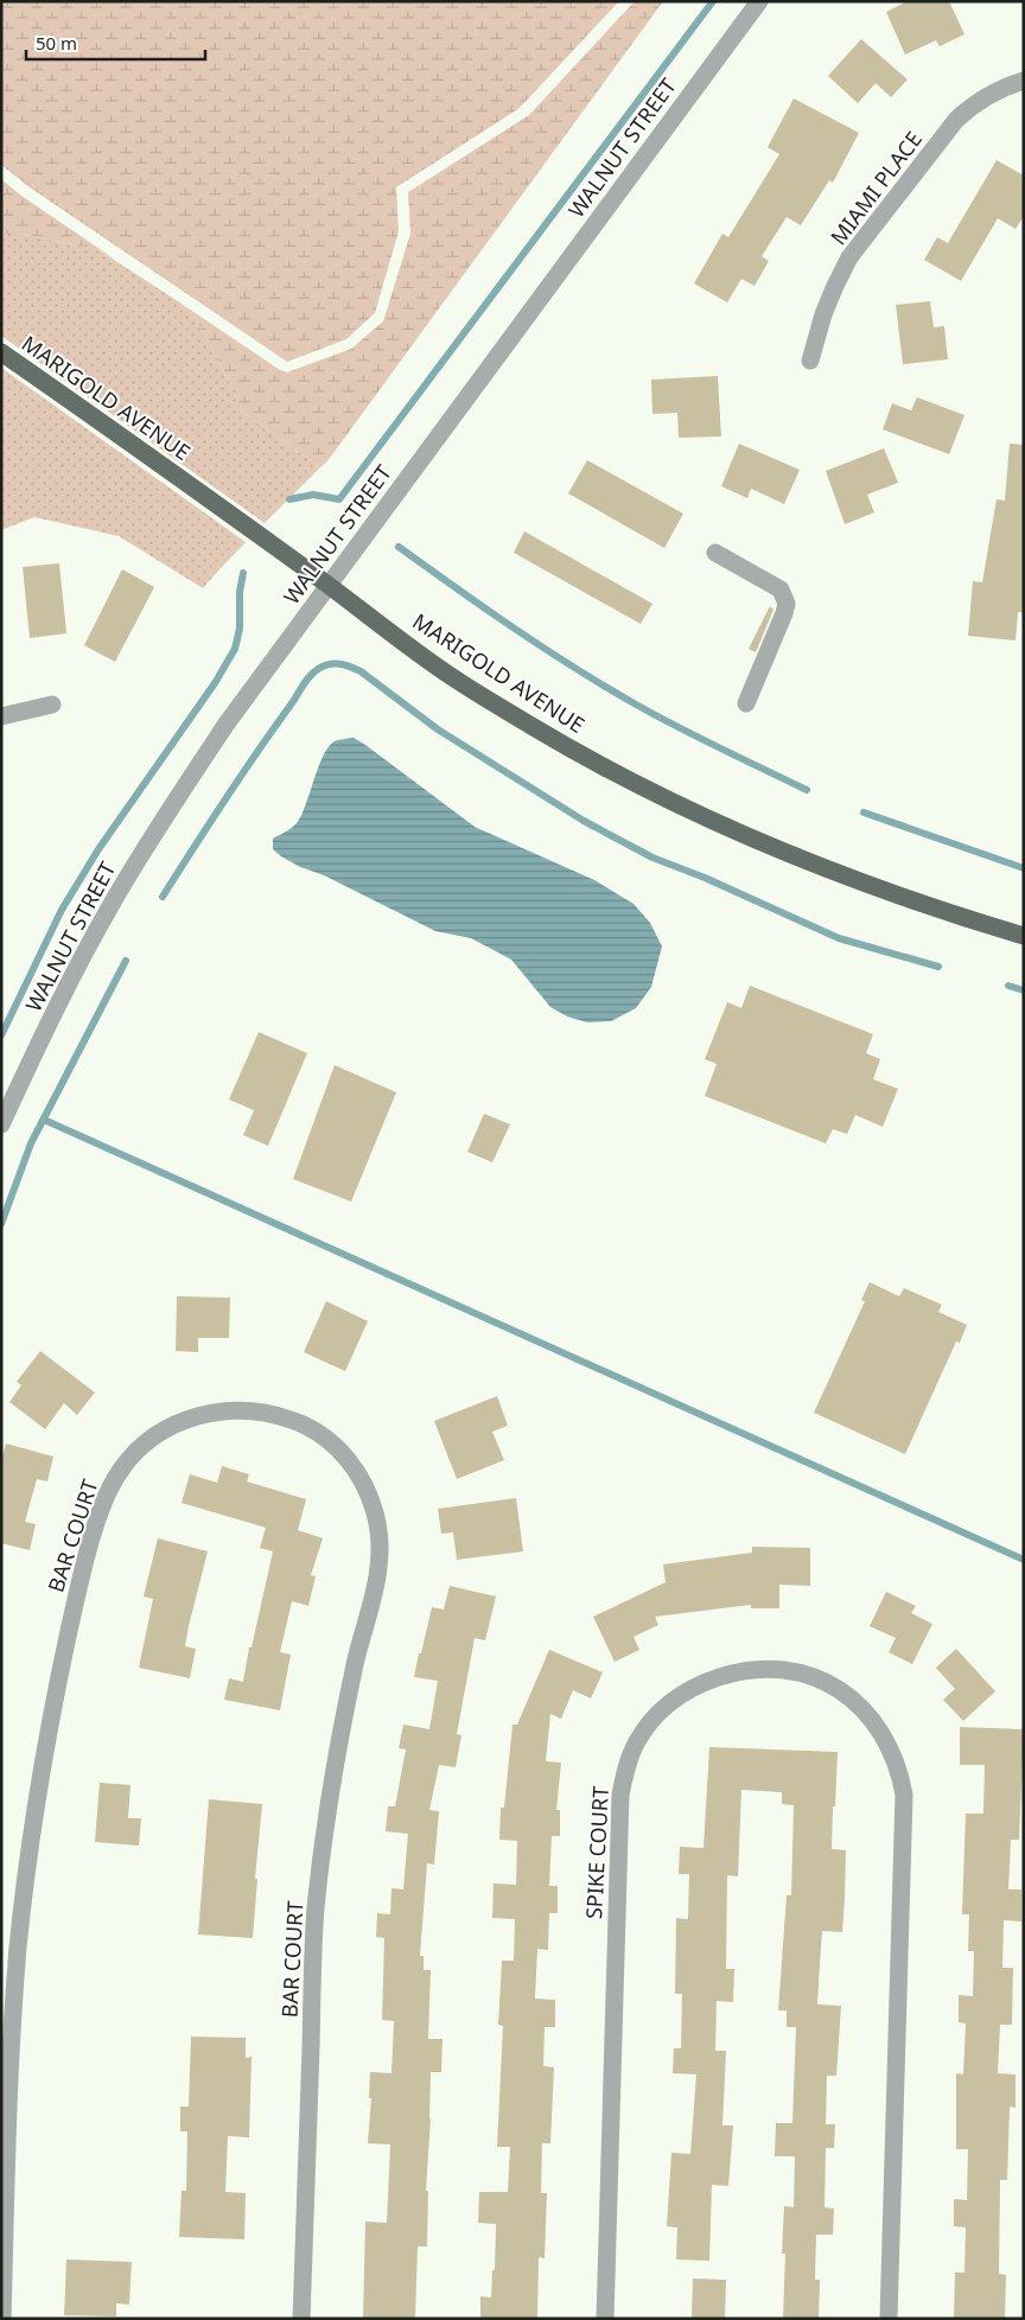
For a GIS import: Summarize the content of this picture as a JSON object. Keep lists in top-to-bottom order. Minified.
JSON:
{"streets":{"main road":["MARIGOLD AVENUE"],"street":["WALNUT STREET","MIAMI PLACE","BAR COURT","SPIKE COURT"]},"crossings":[["WALNUT STREET","MARIGOLD AVENUE"]],"scale_bar":"50 m"}
